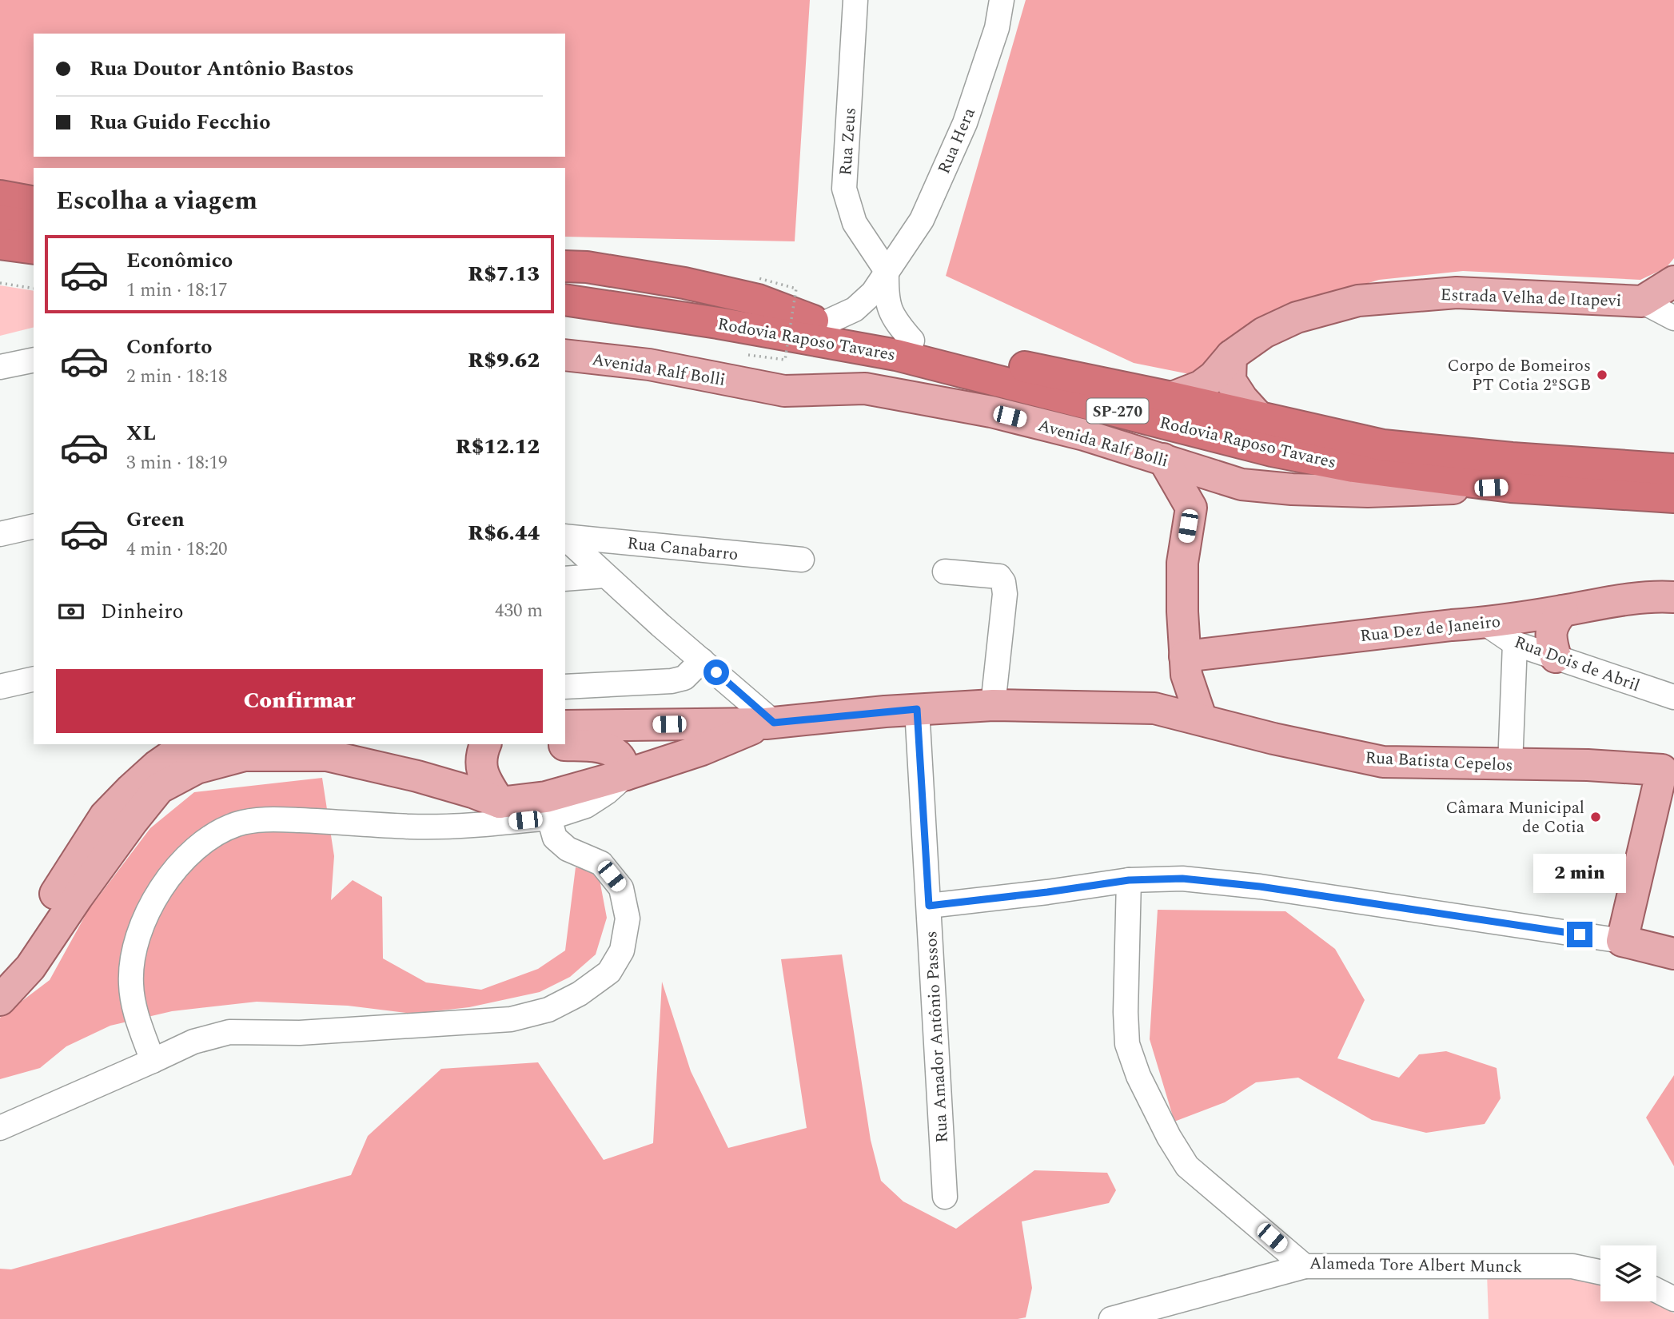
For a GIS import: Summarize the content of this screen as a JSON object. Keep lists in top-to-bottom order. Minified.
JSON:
{"streets":{"highway":["Rodovia Raposo Tavares","SP-270"],"main road":["Estrada Velha de Itapevi","Avenida Ralf Bolli","Rua Dez de Janeiro","Rua Batista Cepelos"],"street":["Rua Hera","Rua Zeus","Rua Canabarro","Rua Dois de Abril","Rua Amador Antônio Passos","Alameda Tore Albert Munck"]},"crossings":[["Rua Hera","Rua Zeus"],["Rua Hera","Rodovia Raposo Tavares"],["Estrada Velha de Itapevi","Rodovia Raposo Tavares"],["Rodovia Raposo Tavares","Avenida Ralf Bolli"],["Rua Dez de Janeiro","Rua Dois de Abril"],["Rua Batista Cepelos","Rua Amador Antônio Passos"]],"places":["Corpo de Bomeiros PT Cotia 2ºSGB","Câmara Municipal de Cotia"],"page":{"banner":["Rua Doutor Antônio Bastos","Rua Guido Fecchio"],"heading":"Escolha a viagem","list":[{"name":"Econômico","note":"1 min · 18:17","value":"R$7.13"},{"name":"Conforto","note":"2 min · 18:18","value":"R$9.62"},{"name":"XL","note":"3 min · 18:19","value":"R$12.12"},{"name":"Green","note":"4 min · 18:20","value":"R$6.44"}],"pay":["Dinheiro","430 m"],"buttons":"Confirmar","bubble":"2 min"}}
